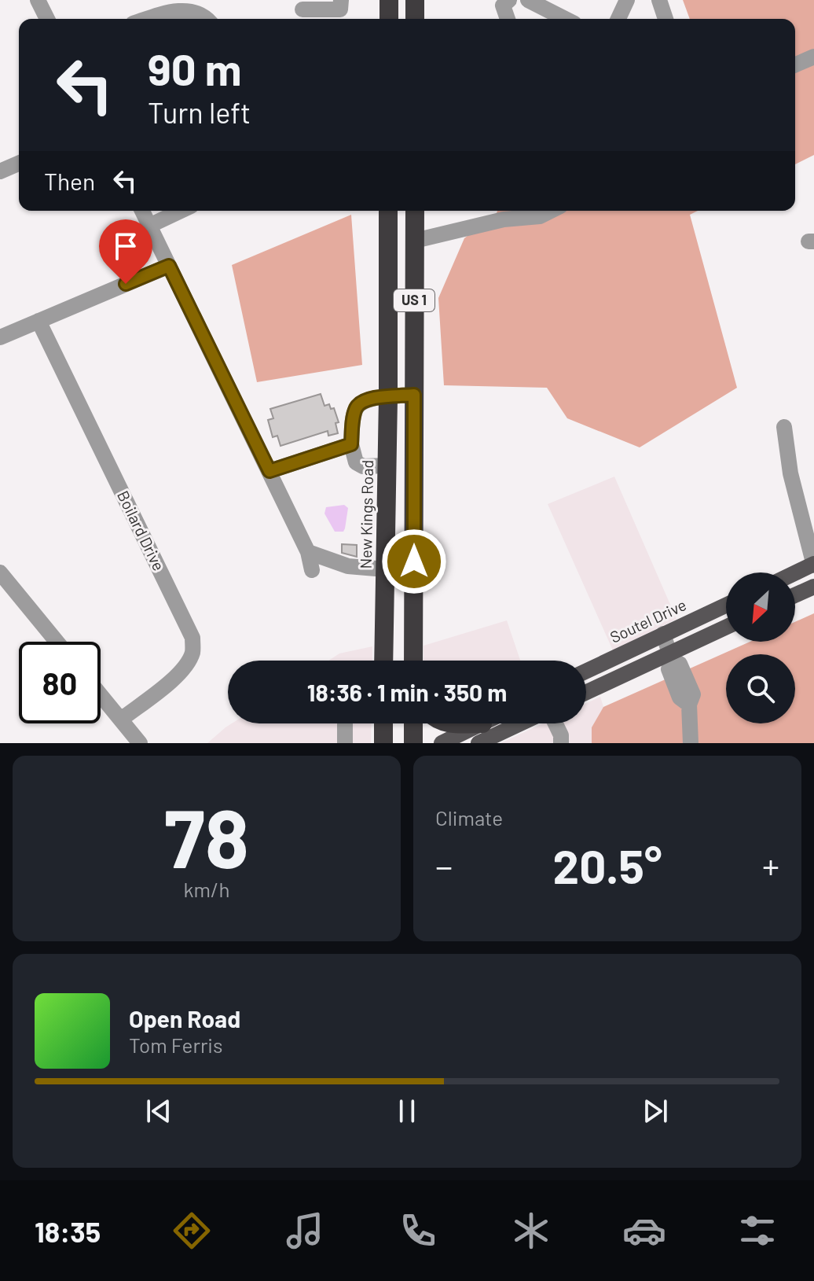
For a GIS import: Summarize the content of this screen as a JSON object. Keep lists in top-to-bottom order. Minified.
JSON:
{"streets":{"highway":["US 1","New Kings Road"],"main road":["Soutel Drive"],"street":["Boilard Drive"]},"north":"bottom left","page":{"turn":["90 m","Turn left"],"then":"Then","limit":"80","trip":"18:36 · 1 min · 350 m","tile":[["78","km/h"],"Climate"],"heat":["−","20.5°","+"],"song":["Open Road","Tom Ferris"],"tabs":"18:35"}}
